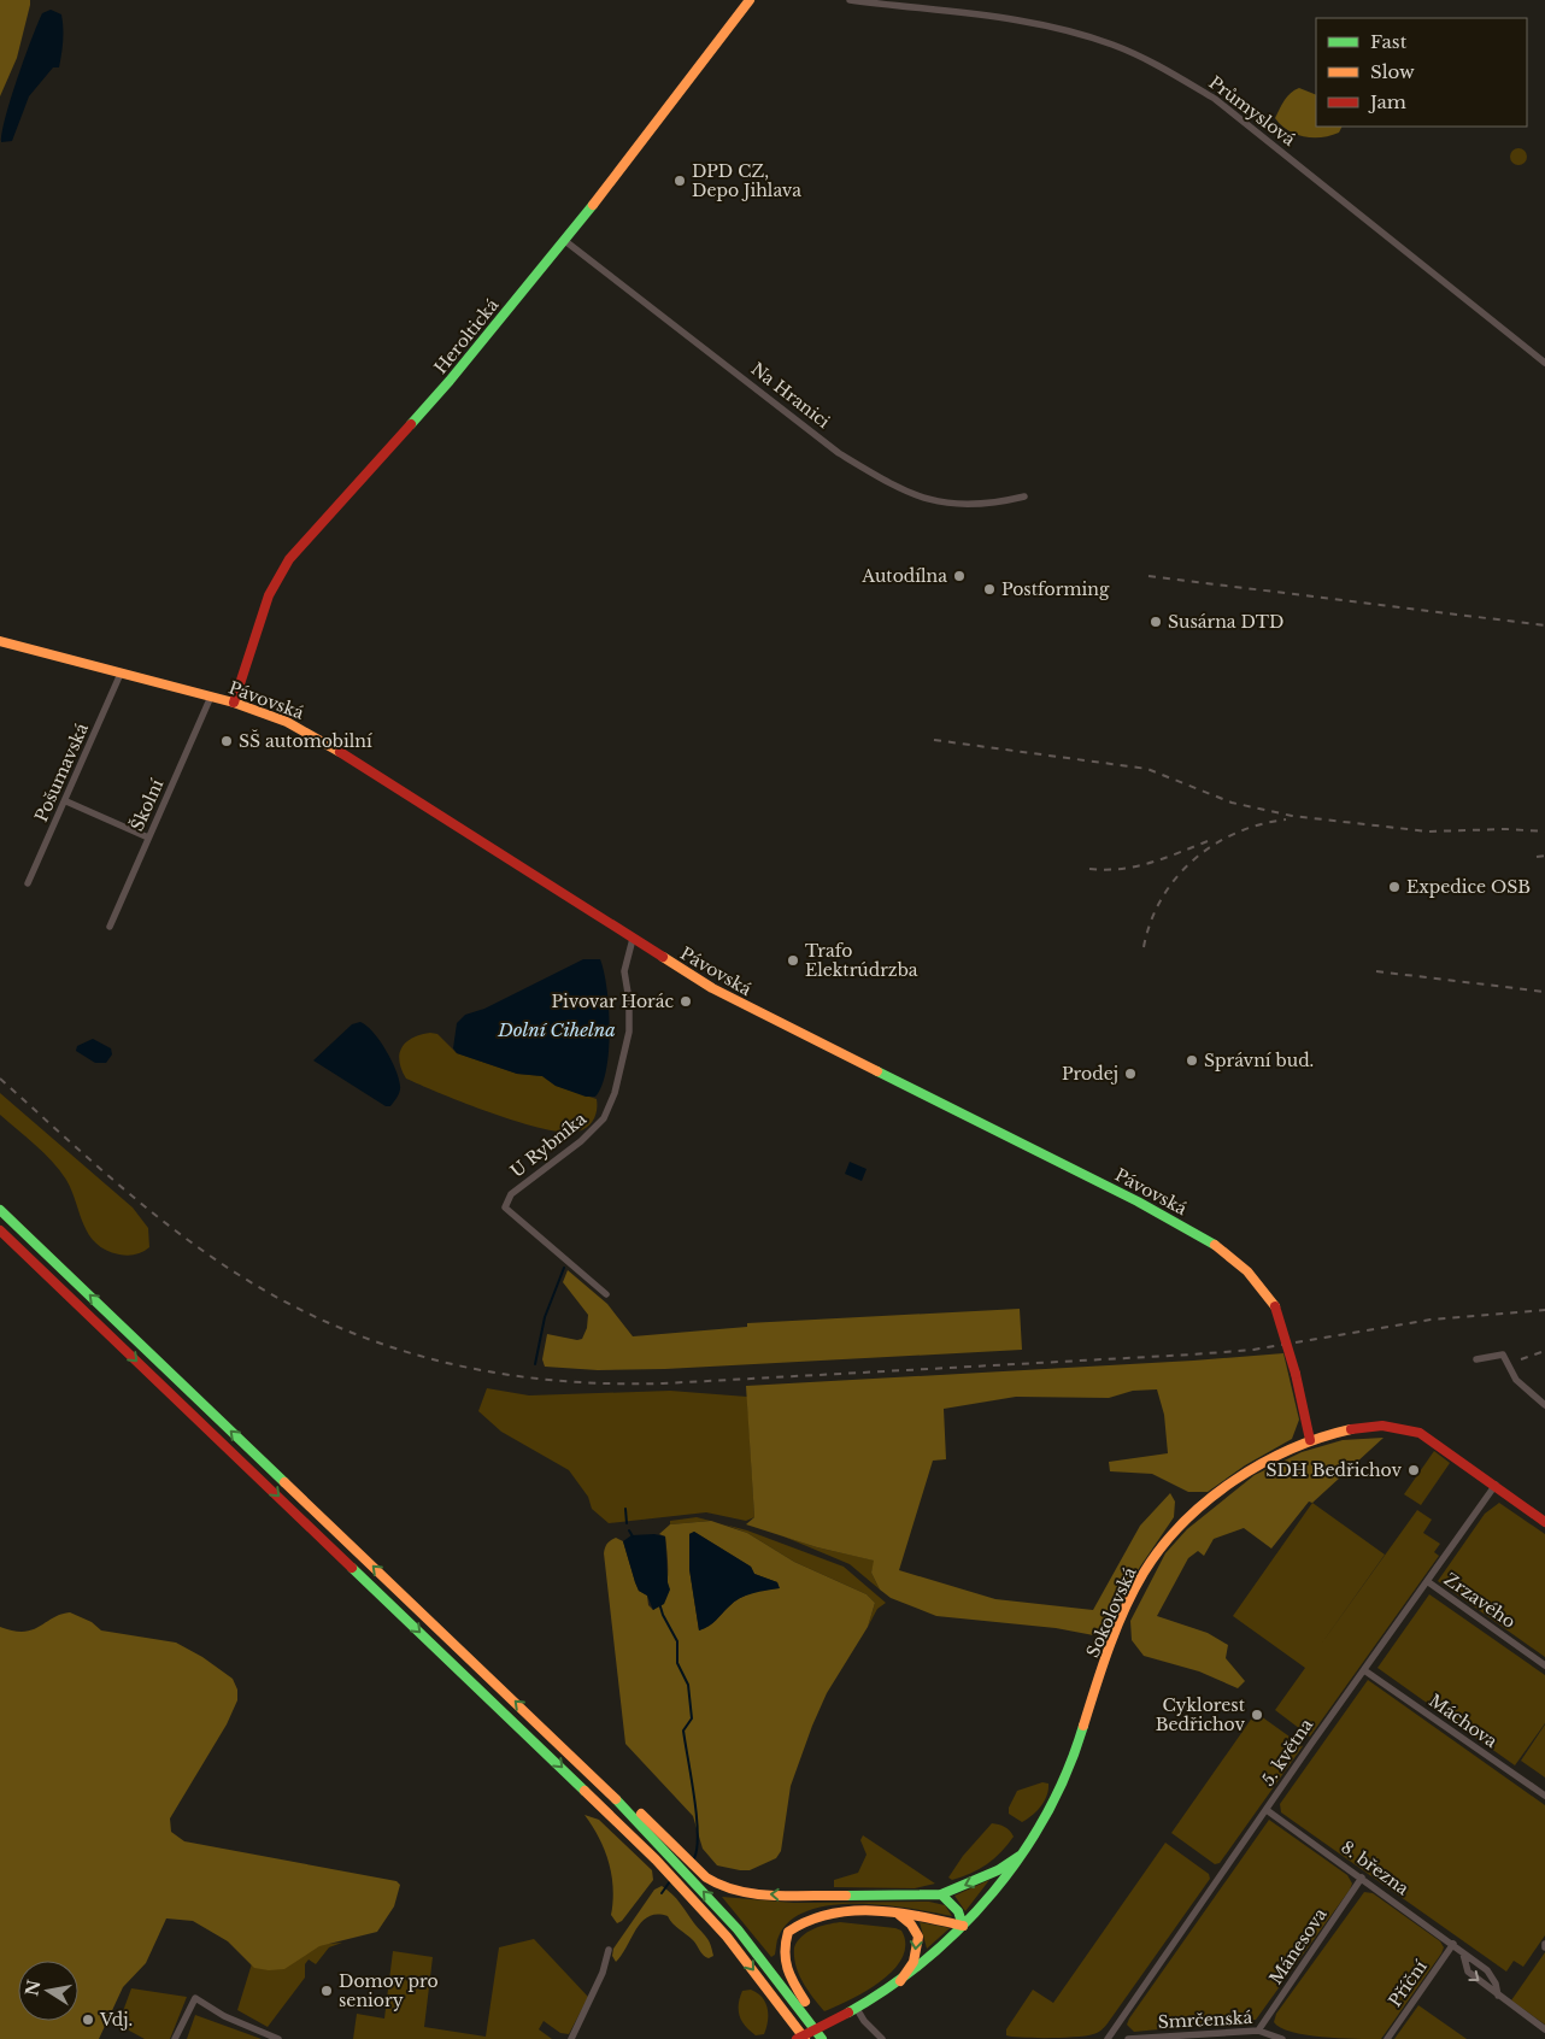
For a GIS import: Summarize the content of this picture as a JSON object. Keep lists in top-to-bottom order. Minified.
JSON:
{"streets":{"main road":["Heroltická","Pávovská","Sokolovská"],"street":["Průmyslová","Na Hranici","Pošumavská","Školní","U Rybníka","Zrzavého","Máchova","5. května","8. března","Mánesova","Příční","Smrčenská"]},"crossings":[["Heroltická","Na Hranici"],["Heroltická","Pávovská"],["Pávovská","Pošumavská"],["Pávovská","Školní"],["Pávovská","U Rybníka"],["Pávovská","Sokolovská"],["Zrzavého","5. května"],["Sokolovská","5. května"],["Máchova","5. května"],["5. května","8. března"],["8. března","Mánesova"],["8. března","Příční"],["Mánesova","Smrčenská"]],"water":["Dolní Cihelna"],"places":["DPD CZ, Depo Jihlava","Autodílna","Postforming","Susárna DTD","SŠ automobilní","Expedice OSB","Trafo Elektrúdrzba","Pivovar Horác","Správní bud.","Prodej","SDH Bedřichov","Cyklorest Bedřichov","Domov pro seniory","Vdj."],"legend":["Fast","Slow","Jam"],"north":"left"}
